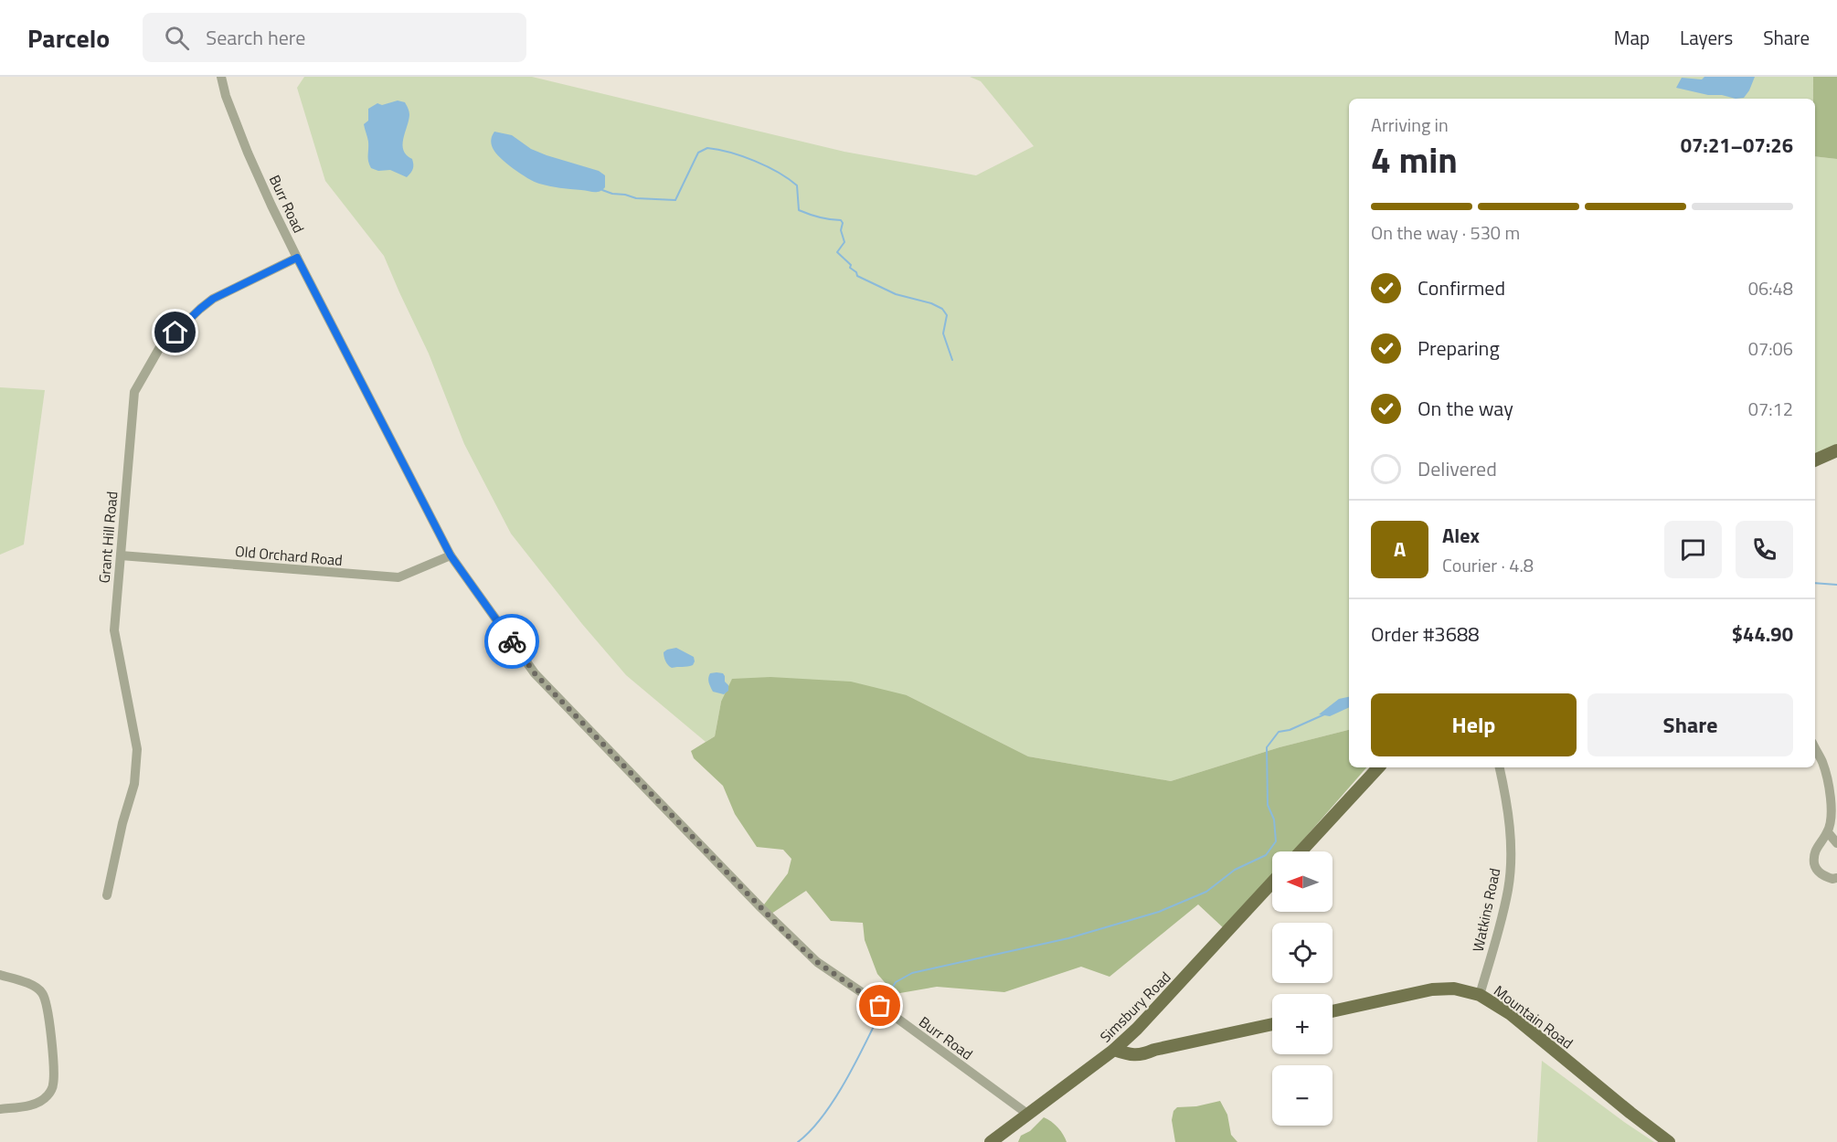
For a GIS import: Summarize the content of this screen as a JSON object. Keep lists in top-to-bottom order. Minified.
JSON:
{"streets":{"main road":["Simsbury Road","Mountain Road"],"street":["Burr Road","Grant Hill Road","Old Orchard Road","Watkins Road"]},"crossings":[["Burr Road","Grant Hill Road"],["Burr Road","Old Orchard Road"],["Burr Road","Simsbury Road"],["Grant Hill Road","Old Orchard Road"],["Watkins Road","Mountain Road"]],"north":"left","page":{"header":"Parcelo","search":"Search here","nav":["Map","Layers","Share"],"heading":["4 min","Arriving in","07:21–07:26"],"panel":["Alex","Courier · 4.8","Order #3688","$44.90"],"bar":"On the way · 530 m","list":[["Confirmed","06:48"],["Preparing","07:06"],["On the way","07:12"],"Delivered"],"round":"A","buttons":["Help","Share"],"map_buttons":["+","−"]}}
